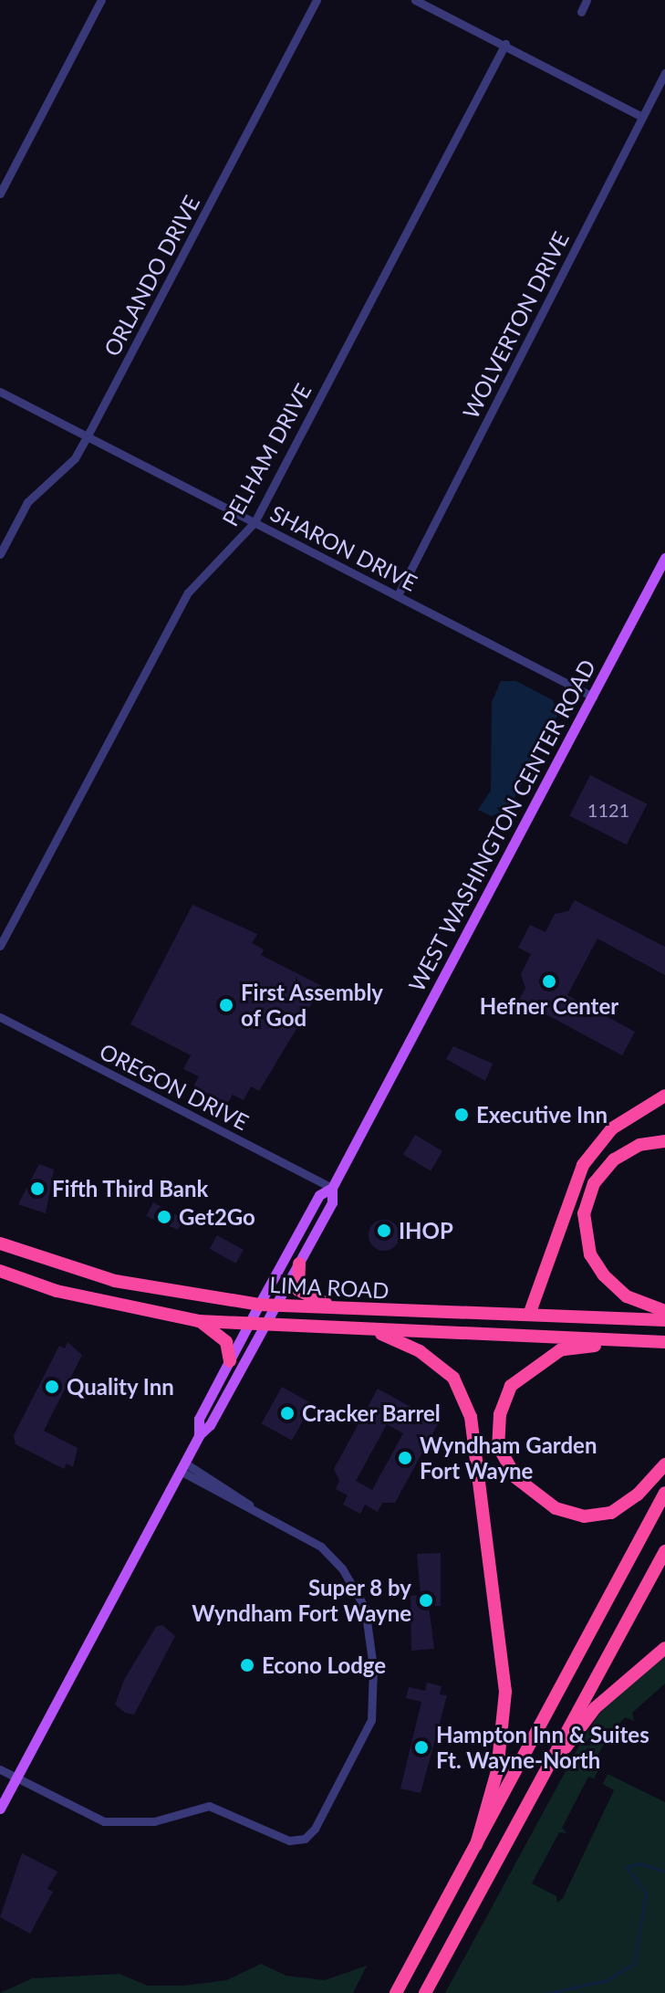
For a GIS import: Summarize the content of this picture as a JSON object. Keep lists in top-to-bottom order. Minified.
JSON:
{"streets":{"highway":["LIMA ROAD"],"main road":["WEST WASHINGTON CENTER ROAD"],"street":["ORLANDO DRIVE","WOLVERTON DRIVE","PELHAM DRIVE","SHARON DRIVE","OREGON DRIVE"]},"crossings":[["ORLANDO DRIVE","SHARON DRIVE"],["WOLVERTON DRIVE","SHARON DRIVE"],["PELHAM DRIVE","SHARON DRIVE"],["SHARON DRIVE","WEST WASHINGTON CENTER ROAD"],["WEST WASHINGTON CENTER ROAD","OREGON DRIVE"],["WEST WASHINGTON CENTER ROAD","LIMA ROAD"]],"places":["Hefner Center","First Assembly of God","Executive Inn","Fifth Third Bank","Get2Go","IHOP","Quality Inn","Cracker Barrel","Wyndham Garden Fort Wayne","Super 8 by Wyndham Fort Wayne","Econo Lodge","Hampton Inn & Suites Ft. Wayne-North"],"house_numbers":["1121"]}
